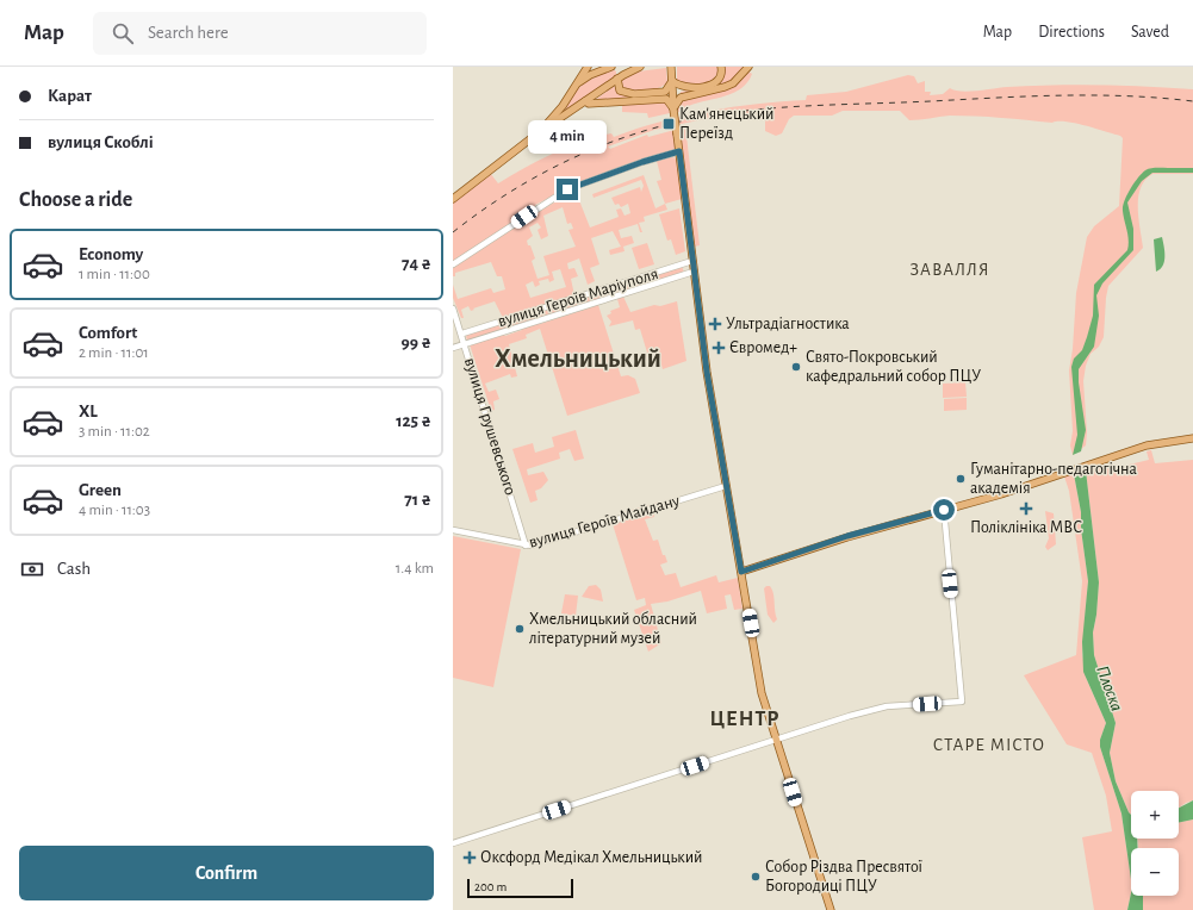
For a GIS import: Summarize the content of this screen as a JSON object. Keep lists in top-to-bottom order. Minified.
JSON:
{"streets":{"street":["вулиця Героїв Маріуполя","вулиця Грушевського","вулиця Героїв Майдану"]},"crossings":[["вулиця Героїв Маріуполя","вулиця Грушевського"],["вулиця Грушевського","вулиця Героїв Майдану"]],"districts":["ЗАВАЛЛЯ","Хмельницький","ЦЕНТР","СТАРЕ МІСТО"],"water":["Плоска"],"places":{"transit":["Кам'янецький Переїзд"],"health":["Ультрадіагностика","Євромед+","Поліклініка МВС","Оксфорд Медікал Хмельницький"],"other":["Свято-Покровський кафедральний собор ПЦУ","Гуманітарно-педагогічна академія","Хмельницький обласний літературний музей","Собор Різдва Пресвятої Богородиці ПЦУ"]},"scale_bar":"200 m","page":{"header":"Map","search":"Search here","nav":["Map","Directions","Saved"],"banner":["Карат","вулиця Скоблі"],"bubble":"4 min","heading":"Choose a ride","list":[{"name":"Economy","note":"1 min · 11:00","value":"74 ₴"},{"name":"Comfort","note":"2 min · 11:01","value":"99 ₴"},{"name":"XL","note":"3 min · 11:02","value":"125 ₴"},{"name":"Green","note":"4 min · 11:03","value":"71 ₴"}],"pay":["Cash","1.4 km"],"map_buttons":["+","−"],"buttons":"Confirm","scale":"200 m"}}
